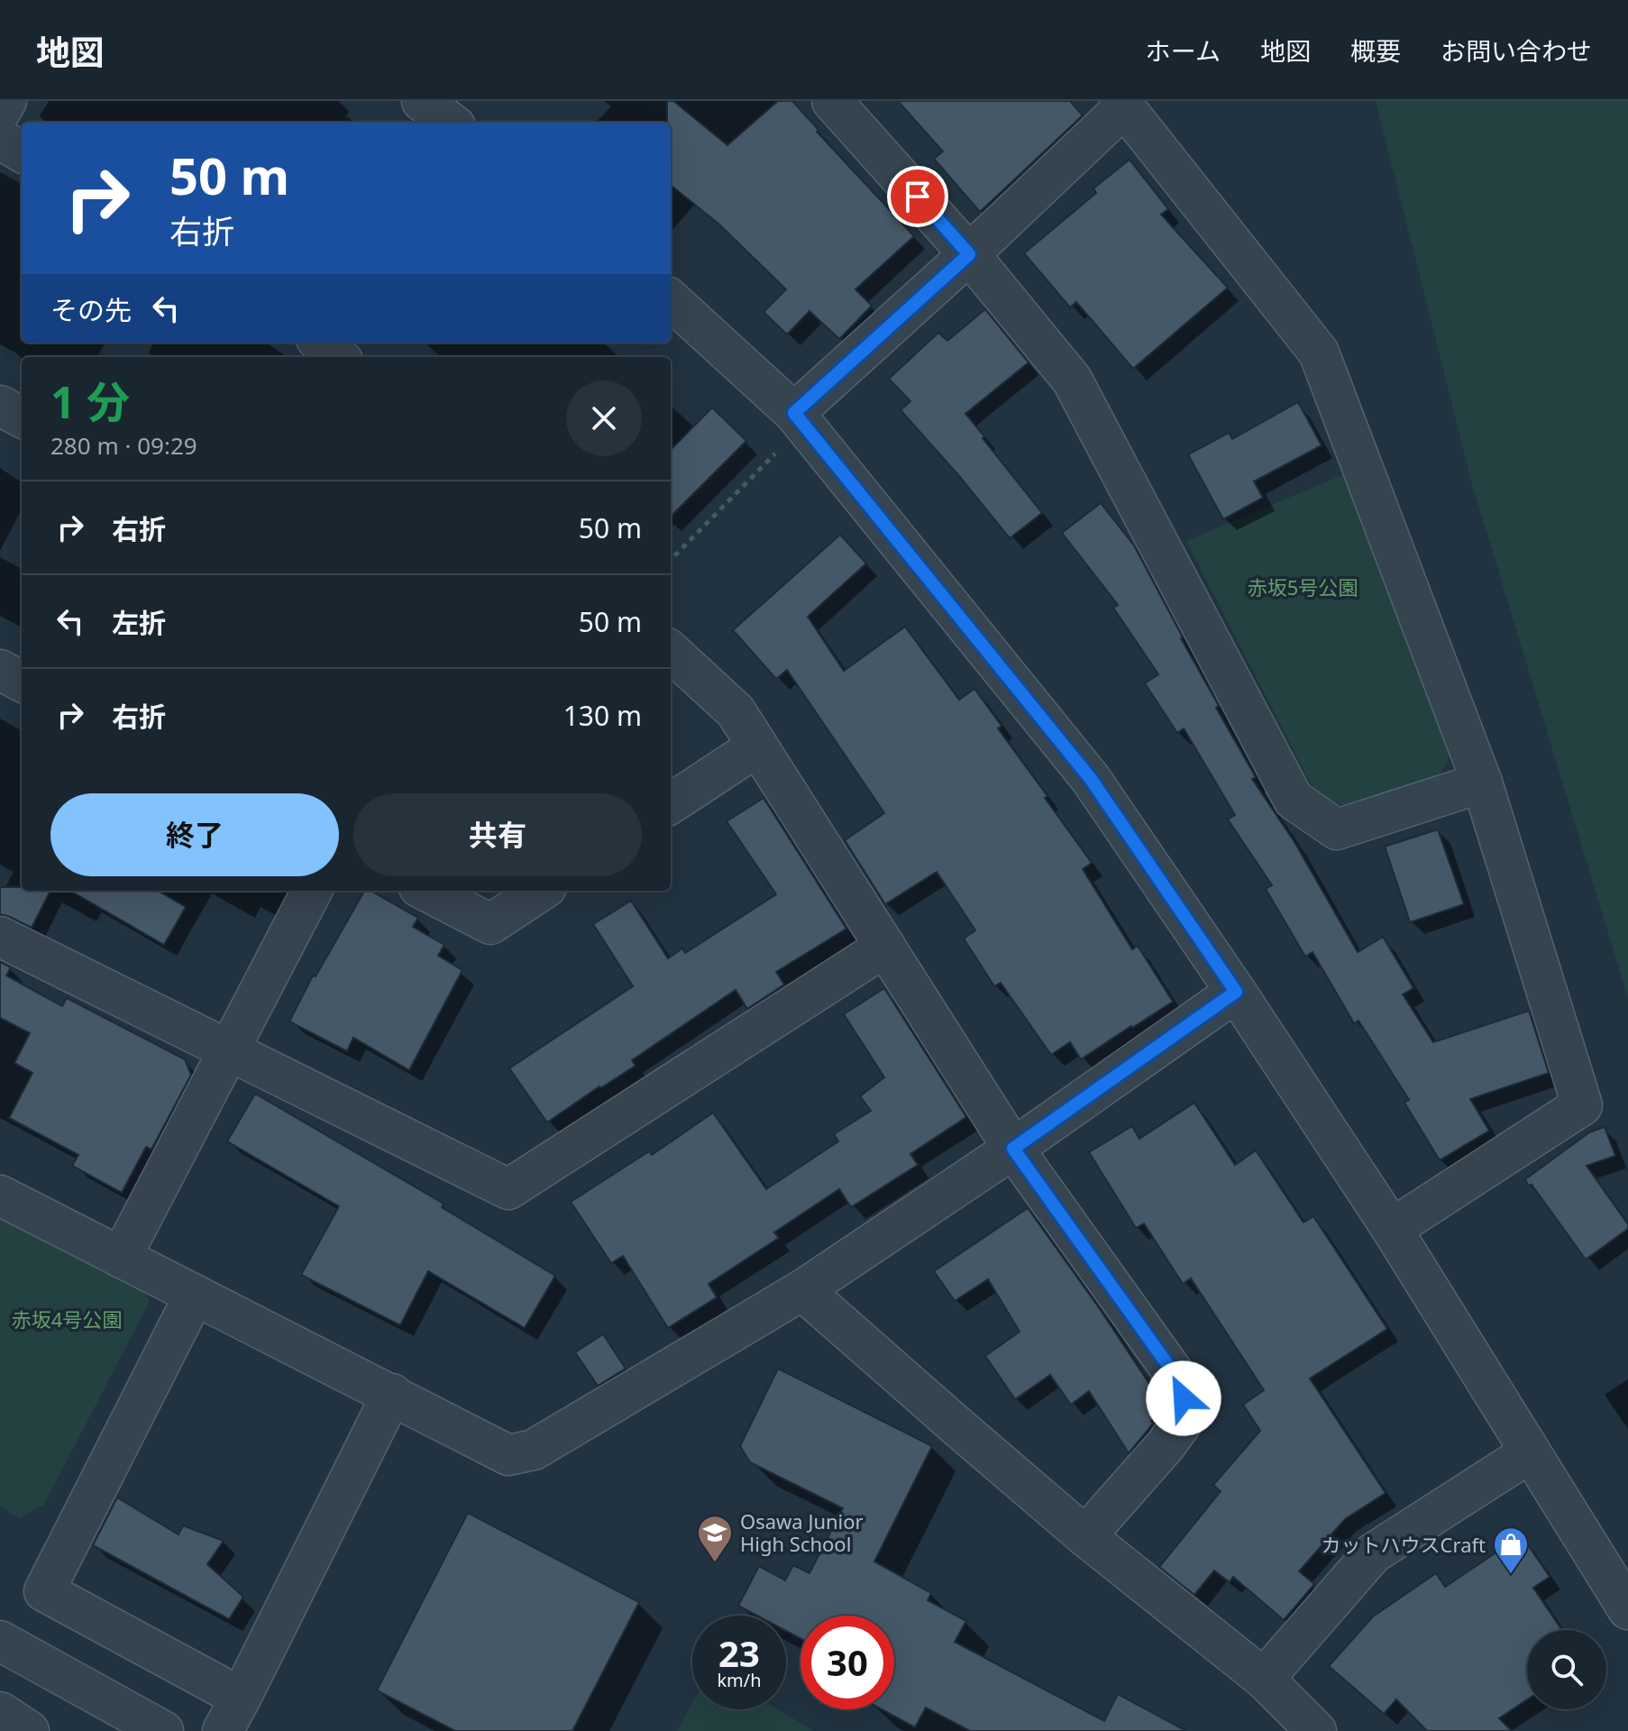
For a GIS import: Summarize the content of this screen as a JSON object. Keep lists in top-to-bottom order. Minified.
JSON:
{"parks":["赤坂5号公園","赤坂4号公園"],"places":{"school or university":["Osawa Junior High School"],"shop":["カットハウスCraft"]},"page":{"header":"地図","nav":["ホーム","地図","概要","お問い合わせ"],"turn":["50 m","右折"],"then":"その先","heading":["1 分","280 m · 09:29"],"list":[{"name":"右折","value":"50 m"},{"name":"左折","value":"50 m"},{"name":"右折","value":"130 m"}],"buttons":["終了","共有"],"speed":"23 km/h","limit":"30"}}
